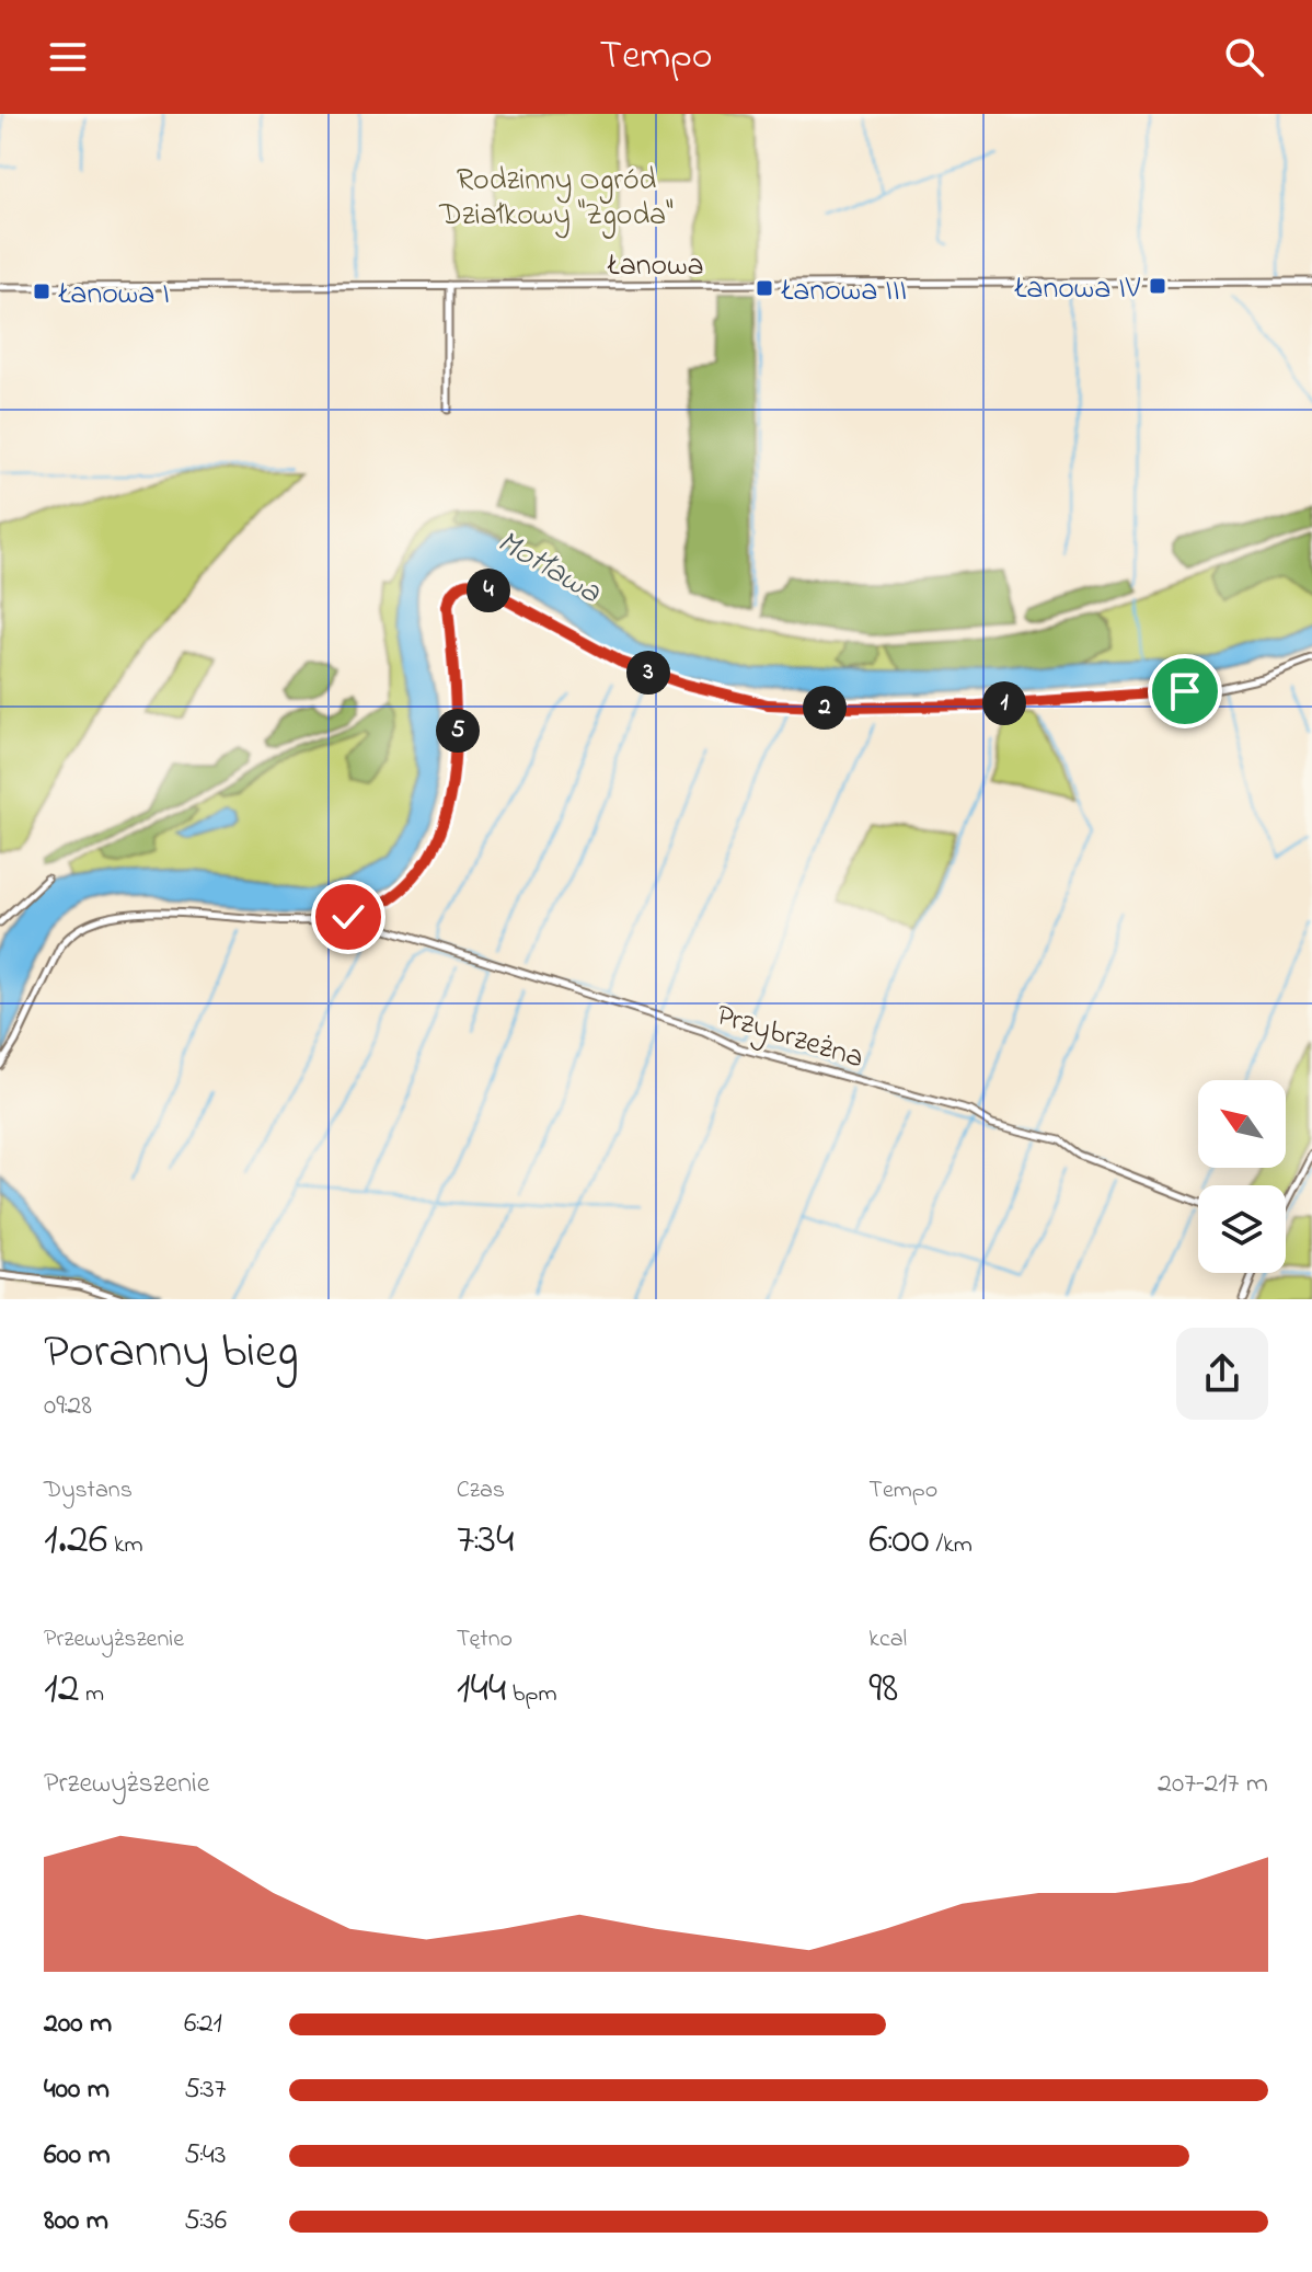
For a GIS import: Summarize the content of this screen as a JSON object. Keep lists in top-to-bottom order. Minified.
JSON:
{"streets":{"street":["Łanowa","Przybrzeżna"]},"water":["Motława"],"parks":["Rodzinny Ogród Działkowy \"Zgoda\""],"places":{"transit":["Łanowa IV","Łanowa III","Łanowa I"]},"north":"top left","page":{"header":"Tempo","pins":["4","3","1","2","5"],"heading":["Poranny bieg","09:28"],"stats":[["Dystans","1.26 km"],["Czas","7:34"],["Tempo","6:00 /km"],["Przewyższenie","12 m"],["Tętno","144 bpm"],["kcal","98"]],"chart":["Przewyższenie","207–217 m"],"list":[{"name":"200 m","note":"6:21"},{"name":"400 m","note":"5:37"},{"name":"600 m","note":"5:43"},{"name":"800 m","note":"5:36"}]}}
